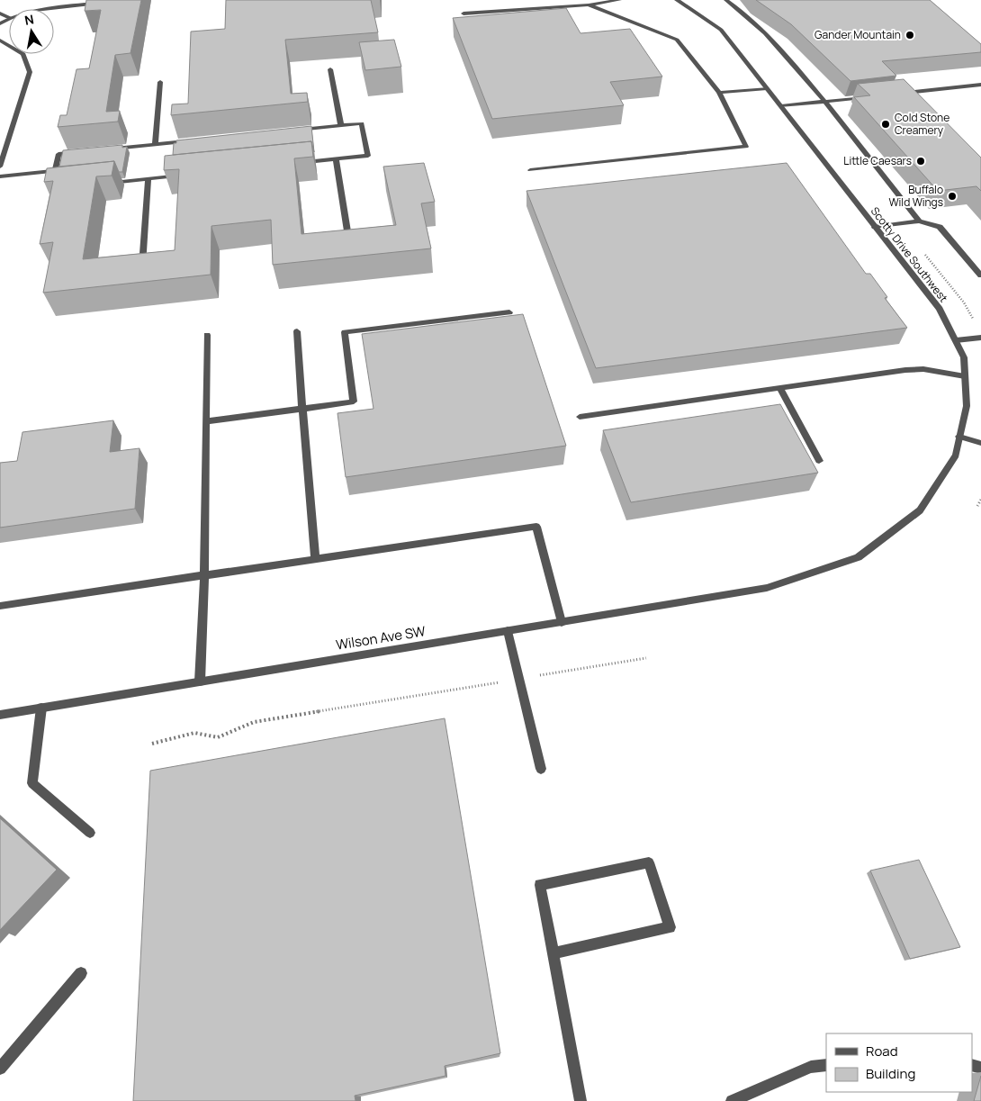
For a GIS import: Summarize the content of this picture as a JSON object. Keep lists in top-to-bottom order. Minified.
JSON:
{"streets":{"street":["Scotty Drive Southwest","Wilson Ave SW"]},"crossings":[["Scotty Drive Southwest","Wilson Ave SW"]],"places":["Gander Mountain","Cold Stone Creamery","Little Caesars","Buffalo Wild Wings"],"legend":["Road","Building"],"north":"top"}
